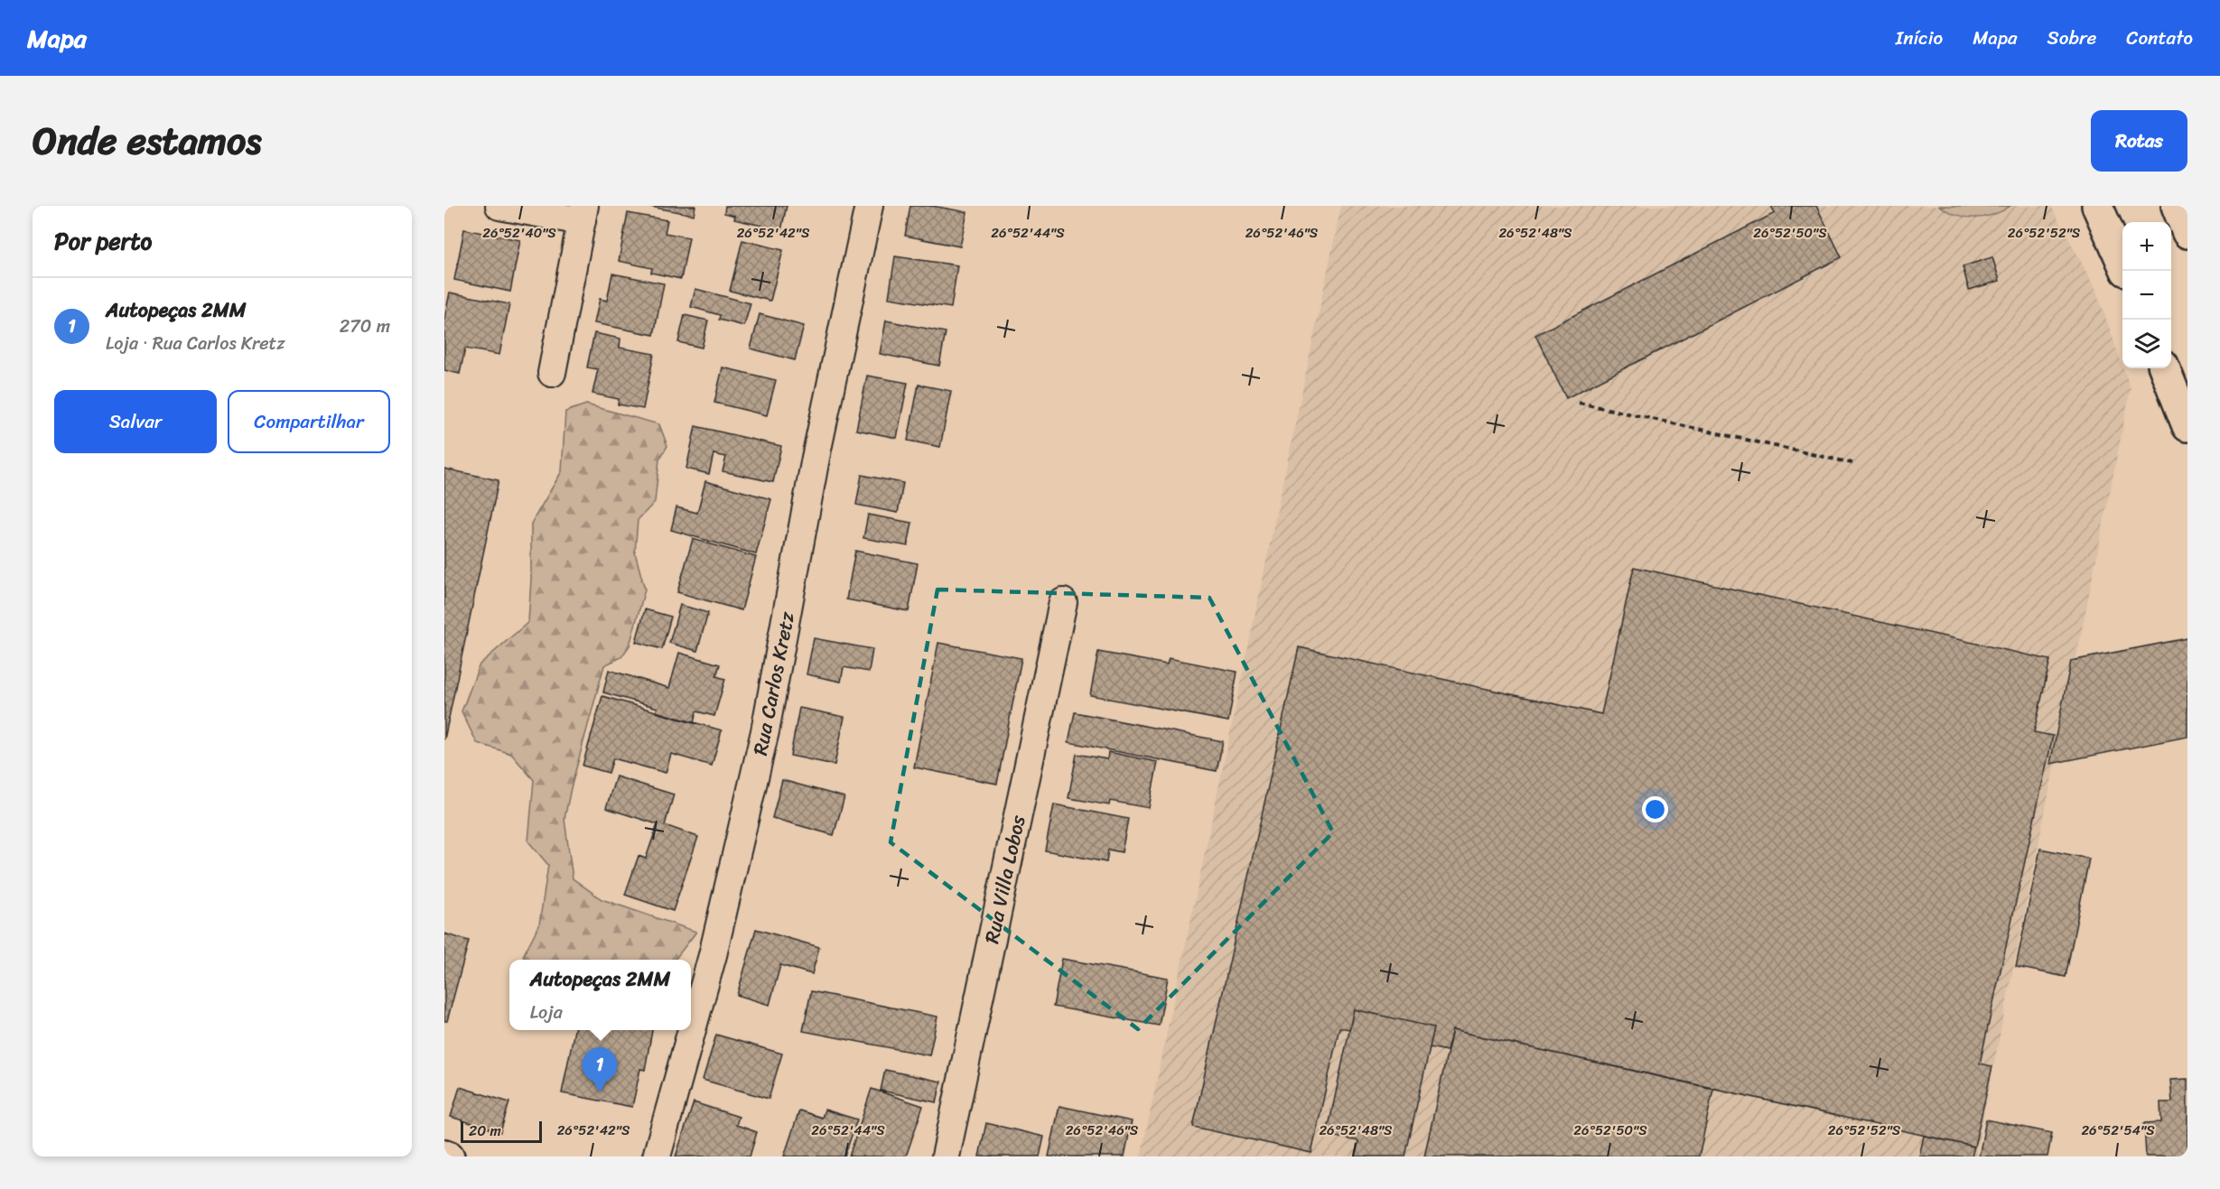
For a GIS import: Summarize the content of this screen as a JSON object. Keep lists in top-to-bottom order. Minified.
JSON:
{"streets":{"street":["Rua Carlos Kretz","Rua Villa Lobos"]},"scale_bar":"20 m","page":{"header":"Mapa","nav":["Início","Mapa","Sobre","Contato"],"title":"Onde estamos","buttons":["Rotas",["Salvar","Compartilhar"]],"heading":"Por perto","map_buttons":["+","−"],"list":[{"mark":"1","name":"Autopeças 2MM","note":"Loja · Rua Carlos Kretz","value":"270 m"}],"popup":["Autopeças 2MM","Loja"],"pins":"1","scale":"20 m"},"coordinates":["26°52'40\"S","26°52'42\"S","26°52'44\"S","26°52'46\"S","26°52'48\"S","26°52'50\"S","26°52'52\"S","26°52'54\"S"]}
